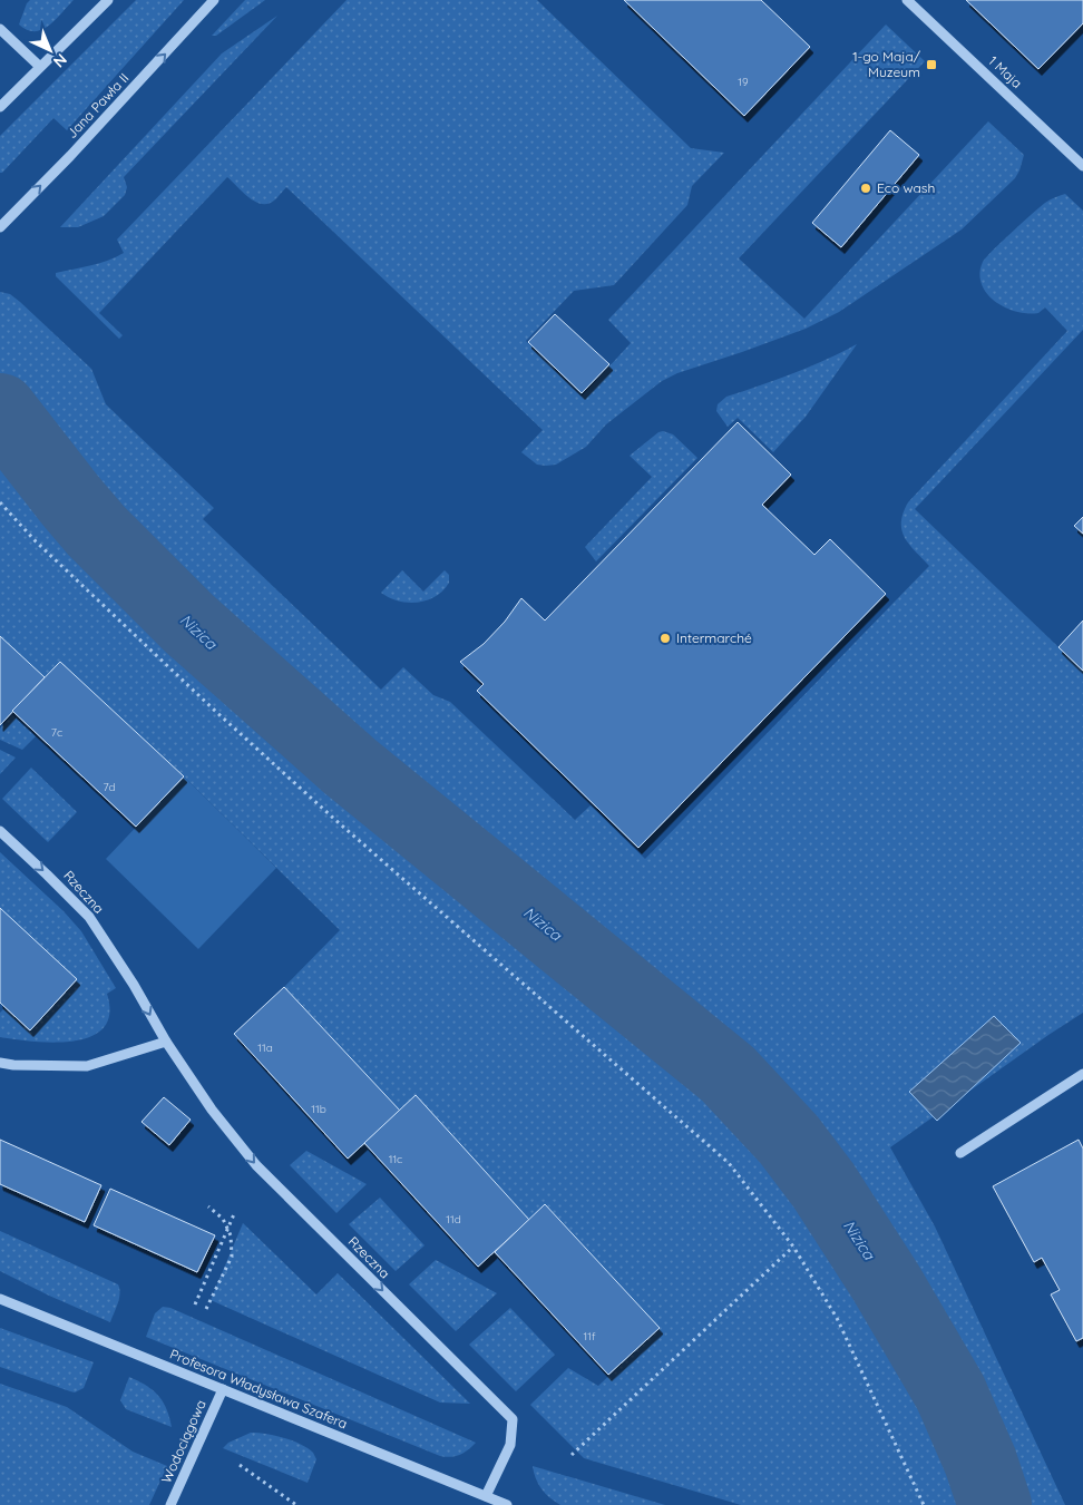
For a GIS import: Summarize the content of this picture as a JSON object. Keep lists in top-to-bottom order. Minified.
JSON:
{"streets":{"street":["1 Maja","Jana Pawła II","Rzeczna","Profesora Władysława Szafera","Wodociągowa"]},"crossings":[["Rzeczna","Profesora Władysława Szafera"],["Profesora Władysława Szafera","Wodociągowa"]],"one_way":["Rzeczna"],"water":["Nizica"],"places":{"transit":["1-go Maja/ Muzeum"],"other":["Eco wash","Intermarché"]},"house_numbers":["19","7c","7d","11a","11b","11c","11d","11f"],"north":"bottom right"}
